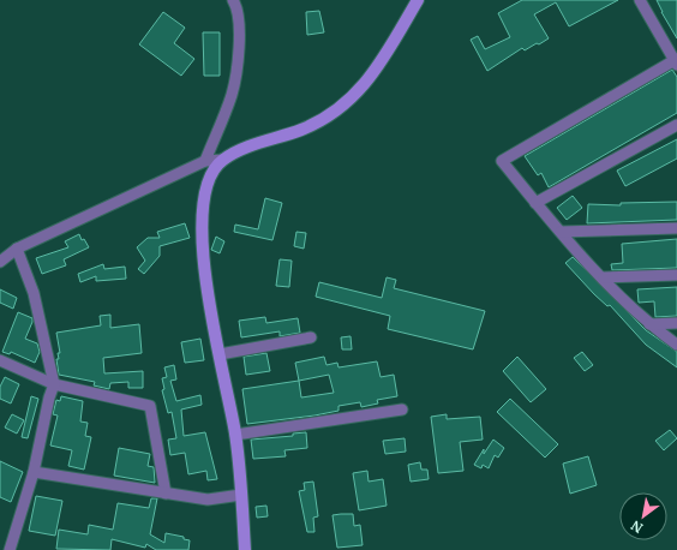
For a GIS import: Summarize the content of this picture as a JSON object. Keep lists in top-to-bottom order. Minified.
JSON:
{"north":"bottom left"}
